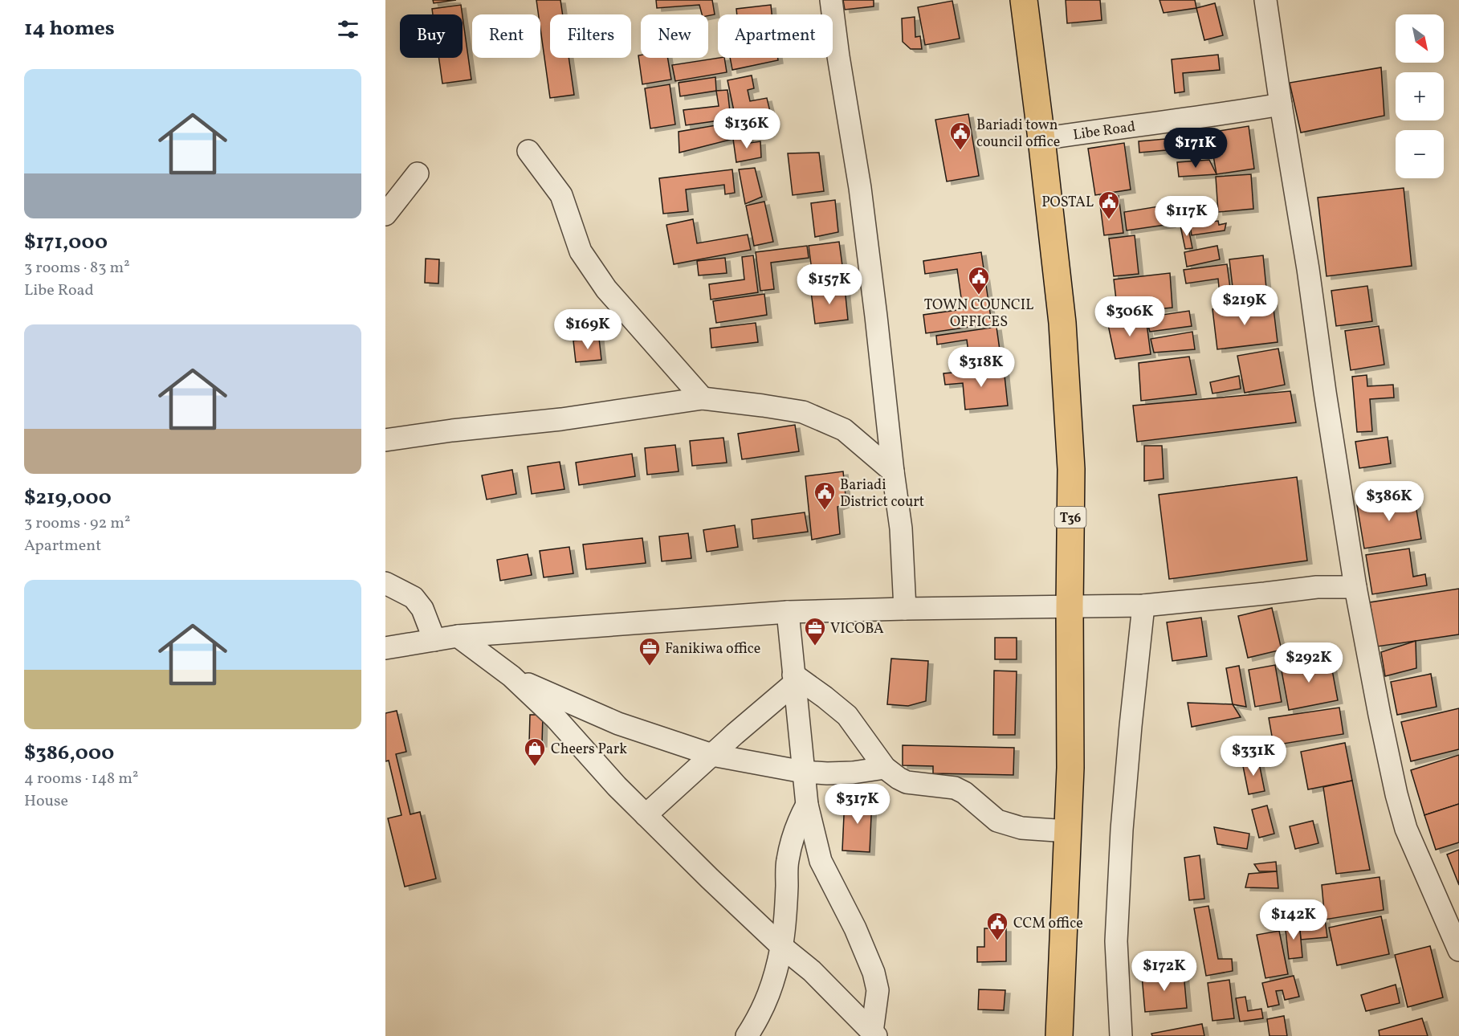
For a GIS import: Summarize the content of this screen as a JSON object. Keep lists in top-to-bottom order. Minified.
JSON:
{"streets":{"highway":["T36"],"street":["Libe Road"]},"crossings":[["Libe Road","T36"]],"places":{"public building":["Bariadi town council office","POSTAL","TOWN COUNCIL OFFICES","Bariadi District court","CCM office"],"office":["VICOBA","Fanikiwa office"],"shop":["Cheers Park"]},"north":"bottom right","page":{"heading":"14 homes","map_buttons":["+","−"],"chip":["Buy","Rent","Filters","New","Apartment"],"list":[{"name":"$171,000","note":"3 rooms · 83 m² · Libe Road"},{"name":"$219,000","note":"3 rooms · 92 m² · Apartment"},{"name":"$386,000","note":"4 rooms · 148 m² · House"}],"price":["$136K","$171K","$117K","$157K","$219K","$306K","$169K","$318K","$386K","$292K","$331K","$317K","$142K","$172K"]}}
